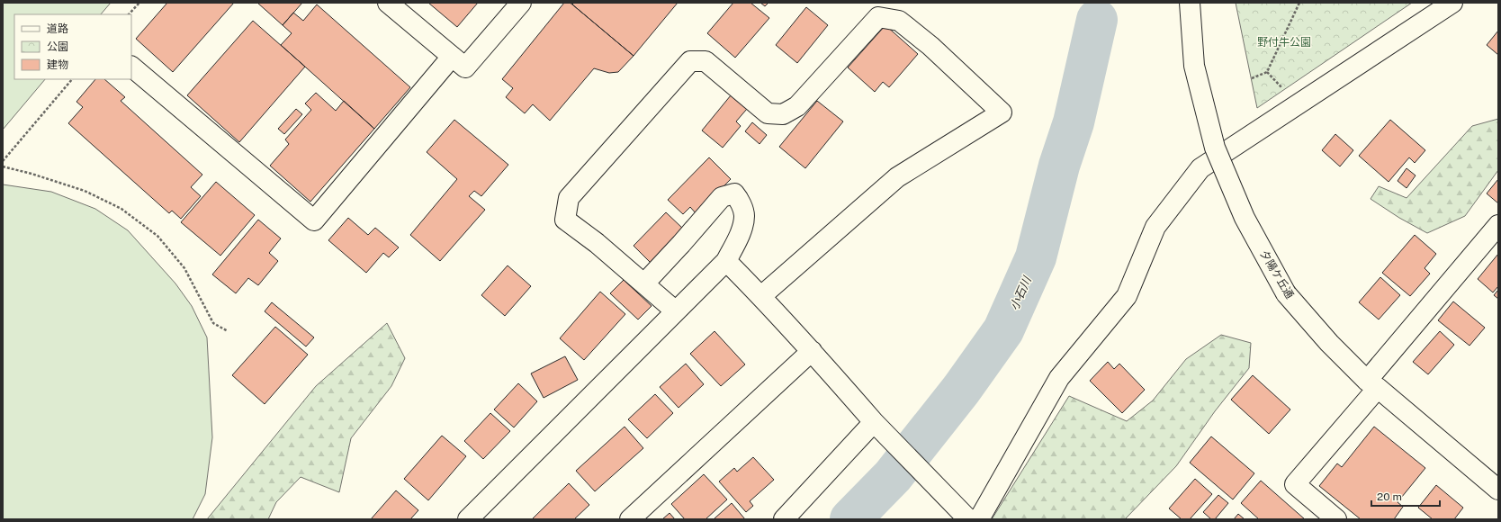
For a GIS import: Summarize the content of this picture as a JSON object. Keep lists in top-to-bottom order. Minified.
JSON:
{"streets":{"street":["夕陽ケ丘通"]},"water":["小石川"],"parks":["野付牛公園"],"legend":["道路","公園","建物"],"scale_bar":"20 m"}
